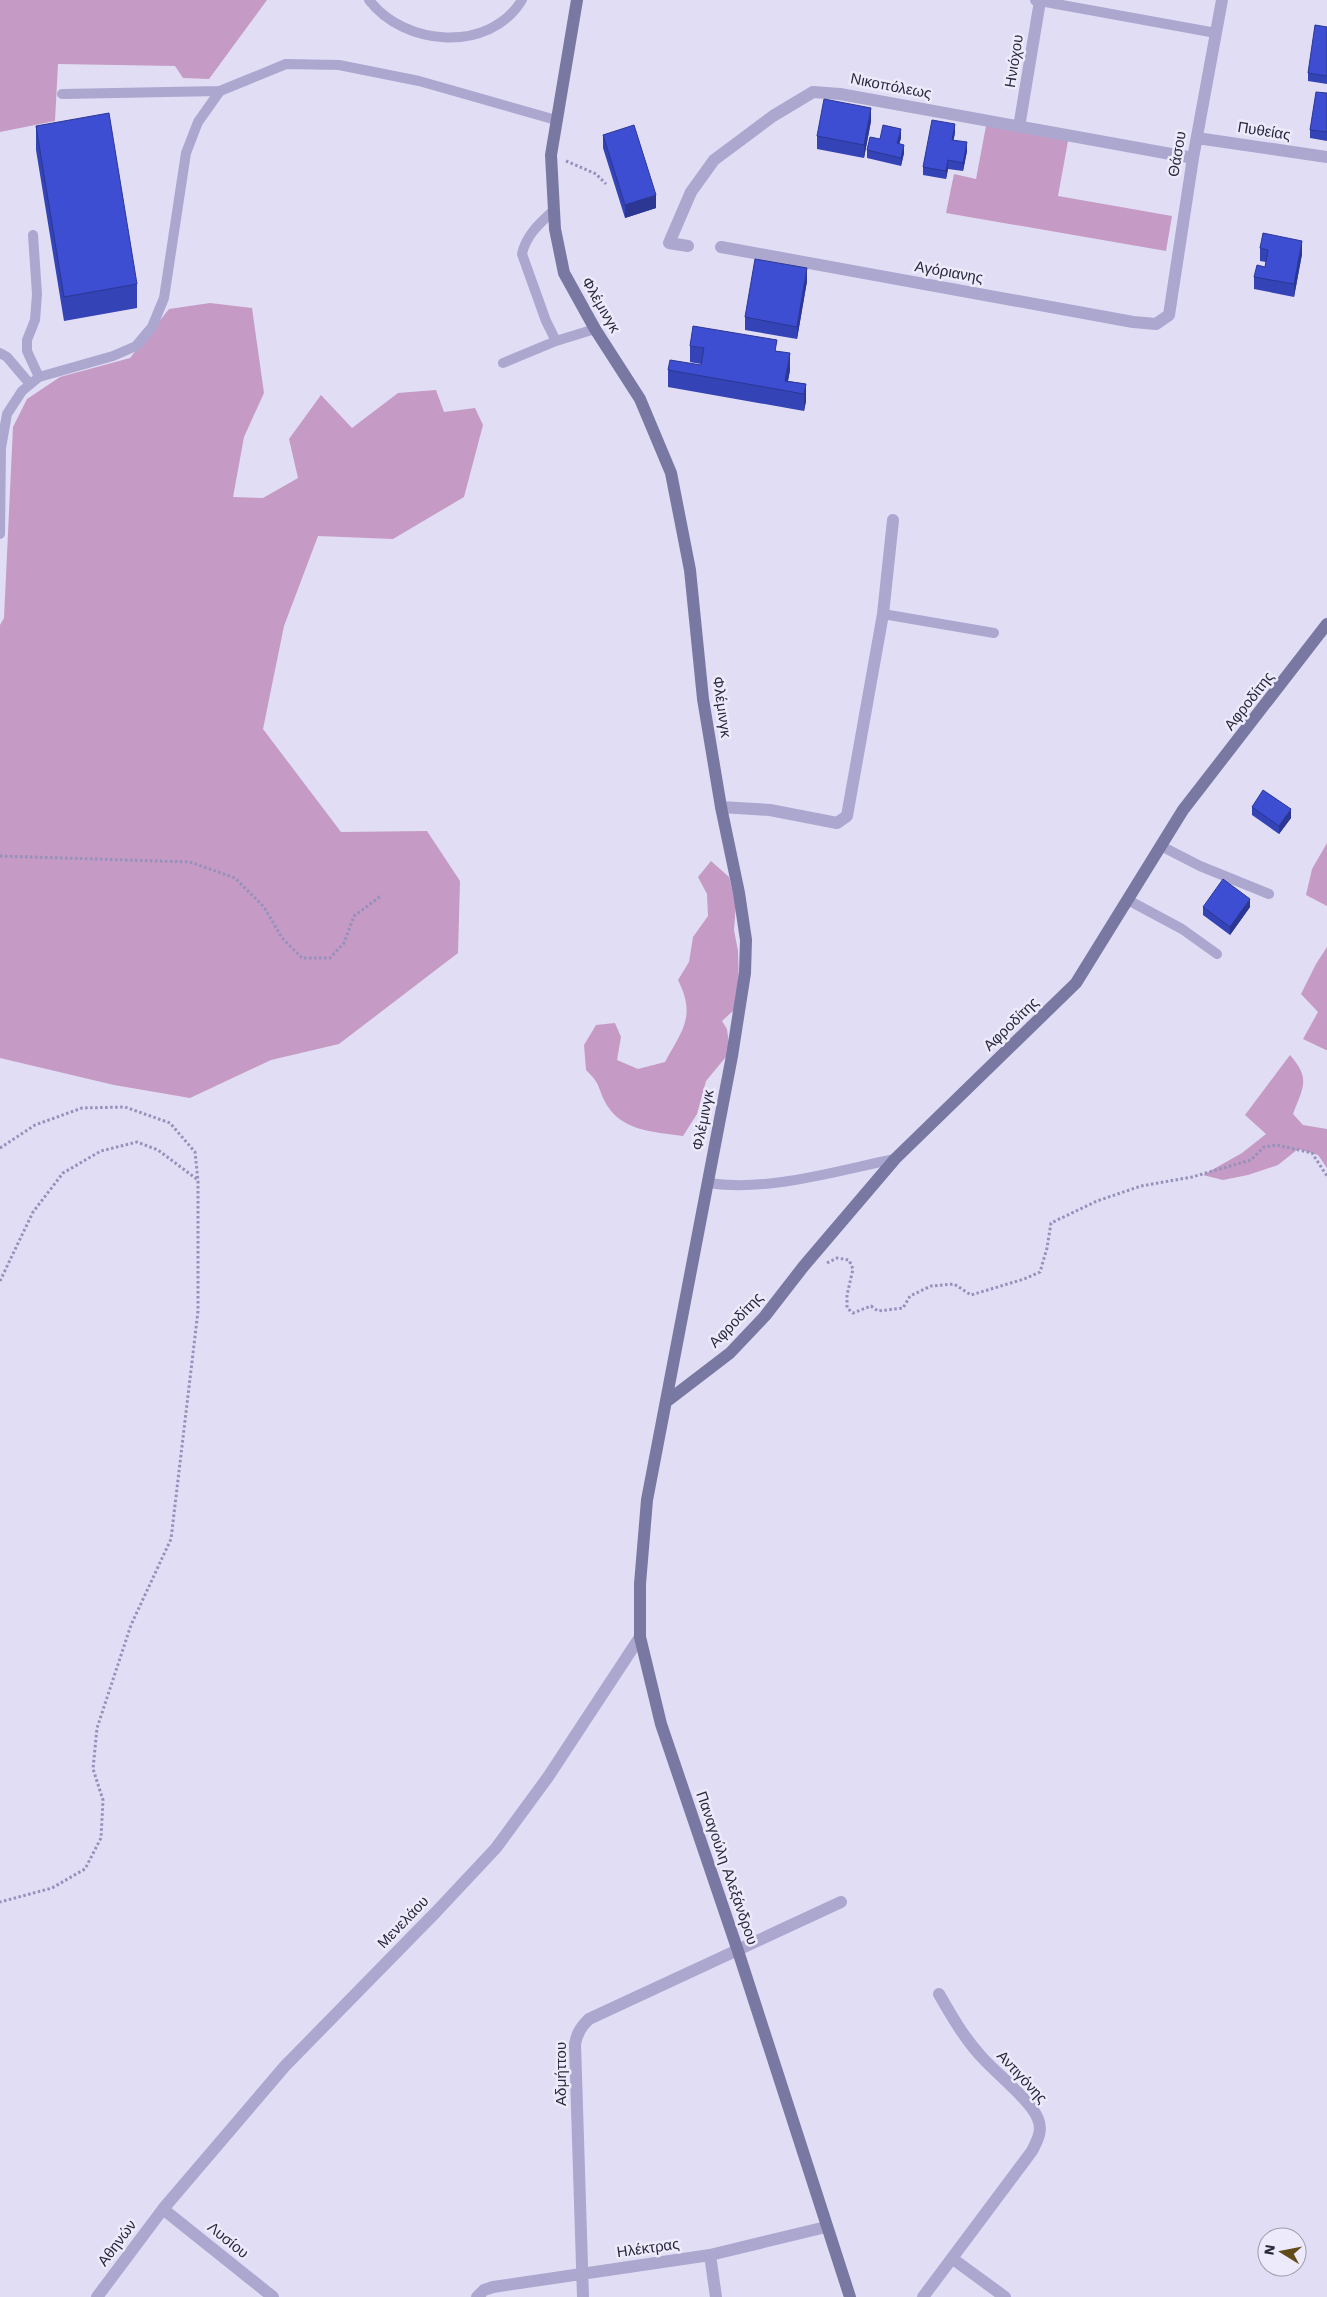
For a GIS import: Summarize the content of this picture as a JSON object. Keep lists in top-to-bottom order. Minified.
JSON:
{"streets":{"street":["Ηνιόχου","Νικοπόλεως","Πυθείας","Θάσου","Αγόριανης","Φλέμινγκ","Αφροδίτης","Παναγούλη Αλεξάνδρου","Μενελάου","Αδμήττου","Αντιγόνης","Λυσίου","Αθηνών","Ηλέκτρας"]},"crossings":[["Ηνιόχου","Νικοπόλεως"],["Νικοπόλεως","Θάσου"],["Πυθείας","Θάσου"],["Θάσου","Αγόριανης"],["Φλέμινγκ","Αφροδίτης"],["Φλέμινγκ","Παναγούλη Αλεξάνδρου"],["Παναγούλη Αλεξάνδρου","Μενελάου"],["Παναγούλη Αλεξάνδρου","Αδμήττου"],["Παναγούλη Αλεξάνδρου","Ηλέκτρας"],["Μενελάου","Λυσίου"],["Μενελάου","Αθηνών"],["Αδμήττου","Ηλέκτρας"],["Λυσίου","Αθηνών"]],"north":"left"}
